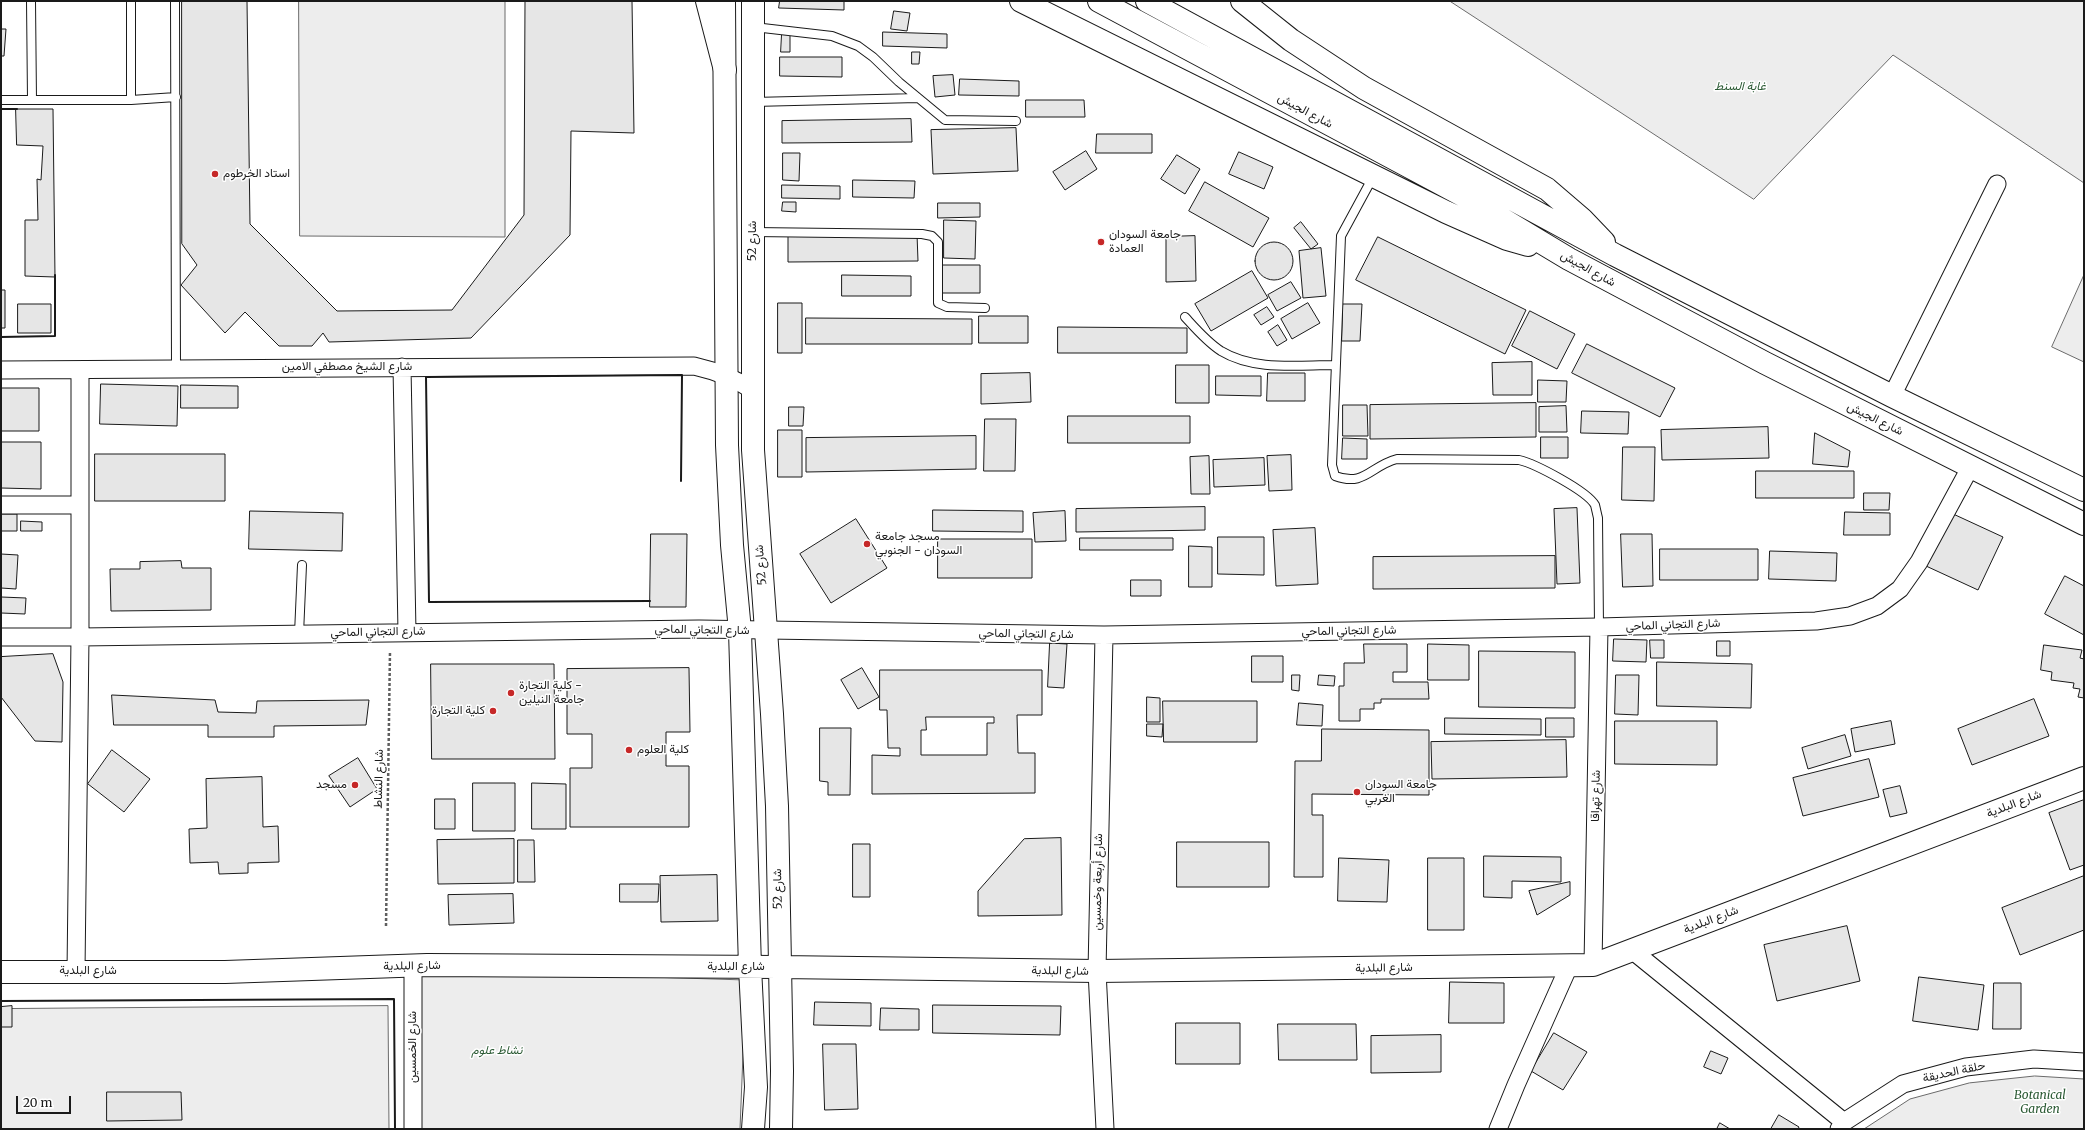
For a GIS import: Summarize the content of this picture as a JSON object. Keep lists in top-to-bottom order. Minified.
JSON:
{"streets":{"main road":["شارع الجيش","شارع 52","شارع البلدية"],"street":["شارع الشيخ مصطفي الامين","شارع التجاني الماحي","شارع تهراقا","شارع أربعة وخمسين","شارع الخمسين","حلقة الحديقة"],"path":["شارع النشاط"]},"crossings":[["شارع الجيش","شارع التجاني الماحي"],["شارع 52","شارع الشيخ مصطفي الامين"],["شارع 52","شارع التجاني الماحي"],["شارع 52","شارع البلدية"],["شارع التجاني الماحي","شارع النشاط"],["شارع التجاني الماحي","شارع تهراقا"],["شارع التجاني الماحي","شارع أربعة وخمسين"],["شارع تهراقا","شارع البلدية"],["شارع البلدية","شارع أربعة وخمسين"],["شارع البلدية","شارع الخمسين"]],"parks":["غابة السنط","نشاط علوم","Botanical Garden"],"places":["استاد الخرطوم","جامعة السودان العمادة","مسجد جامعة السودان - الجنوبي","كلية التجارة - جامعة النيلين","كلية التجارة","كلية العلوم","مسجد","جامعة السودان الغربي"],"scale_bar":"20 m"}
